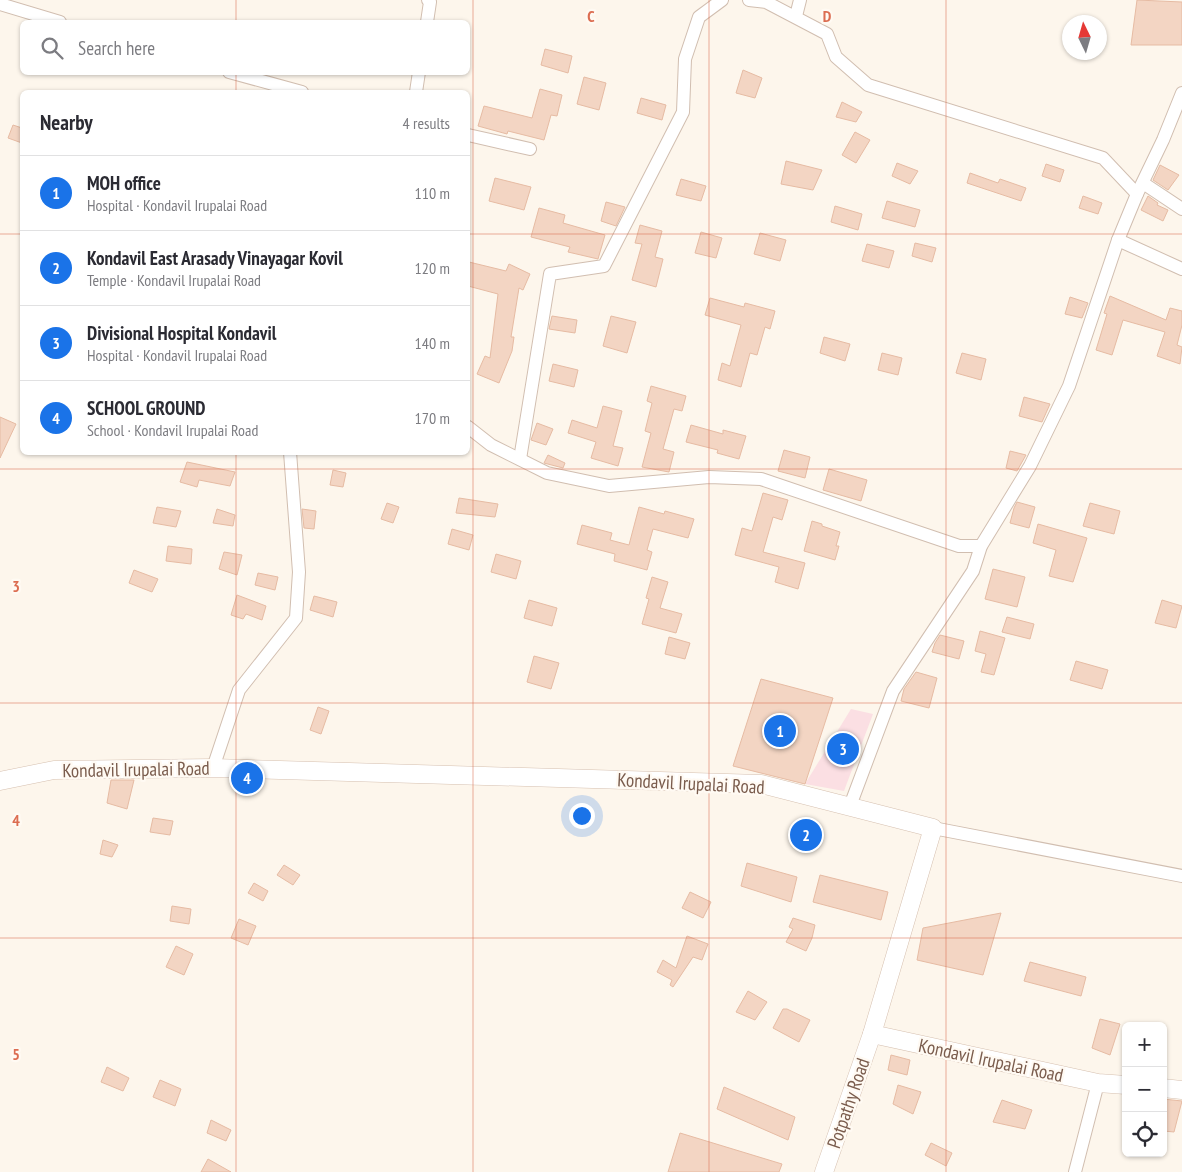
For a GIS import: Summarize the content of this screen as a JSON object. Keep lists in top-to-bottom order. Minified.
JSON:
{"streets":{"street":["Kondavil Irupalai Road","Potpathy Road"]},"crossings":[["Kondavil Irupalai Road","Potpathy Road"]],"north":"top","page":{"search":"Search here","heading":["Nearby","4 results"],"list":[{"mark":"1","name":"MOH office","note":"Hospital · Kondavil Irupalai Road","value":"110 m"},{"mark":"2","name":"Kondavil East Arasady Vinayagar Kovil","note":"Temple · Kondavil Irupalai Road","value":"120 m"},{"mark":"3","name":"Divisional Hospital Kondavil","note":"Hospital · Kondavil Irupalai Road","value":"140 m"},{"mark":"4","name":"SCHOOL GROUND","note":"School · Kondavil Irupalai Road","value":"170 m"}],"pins":["1","3","4","2"],"map_buttons":["+","−"]},"grid":{"columns":["C","D"],"rows":["3","4","5"]}}
